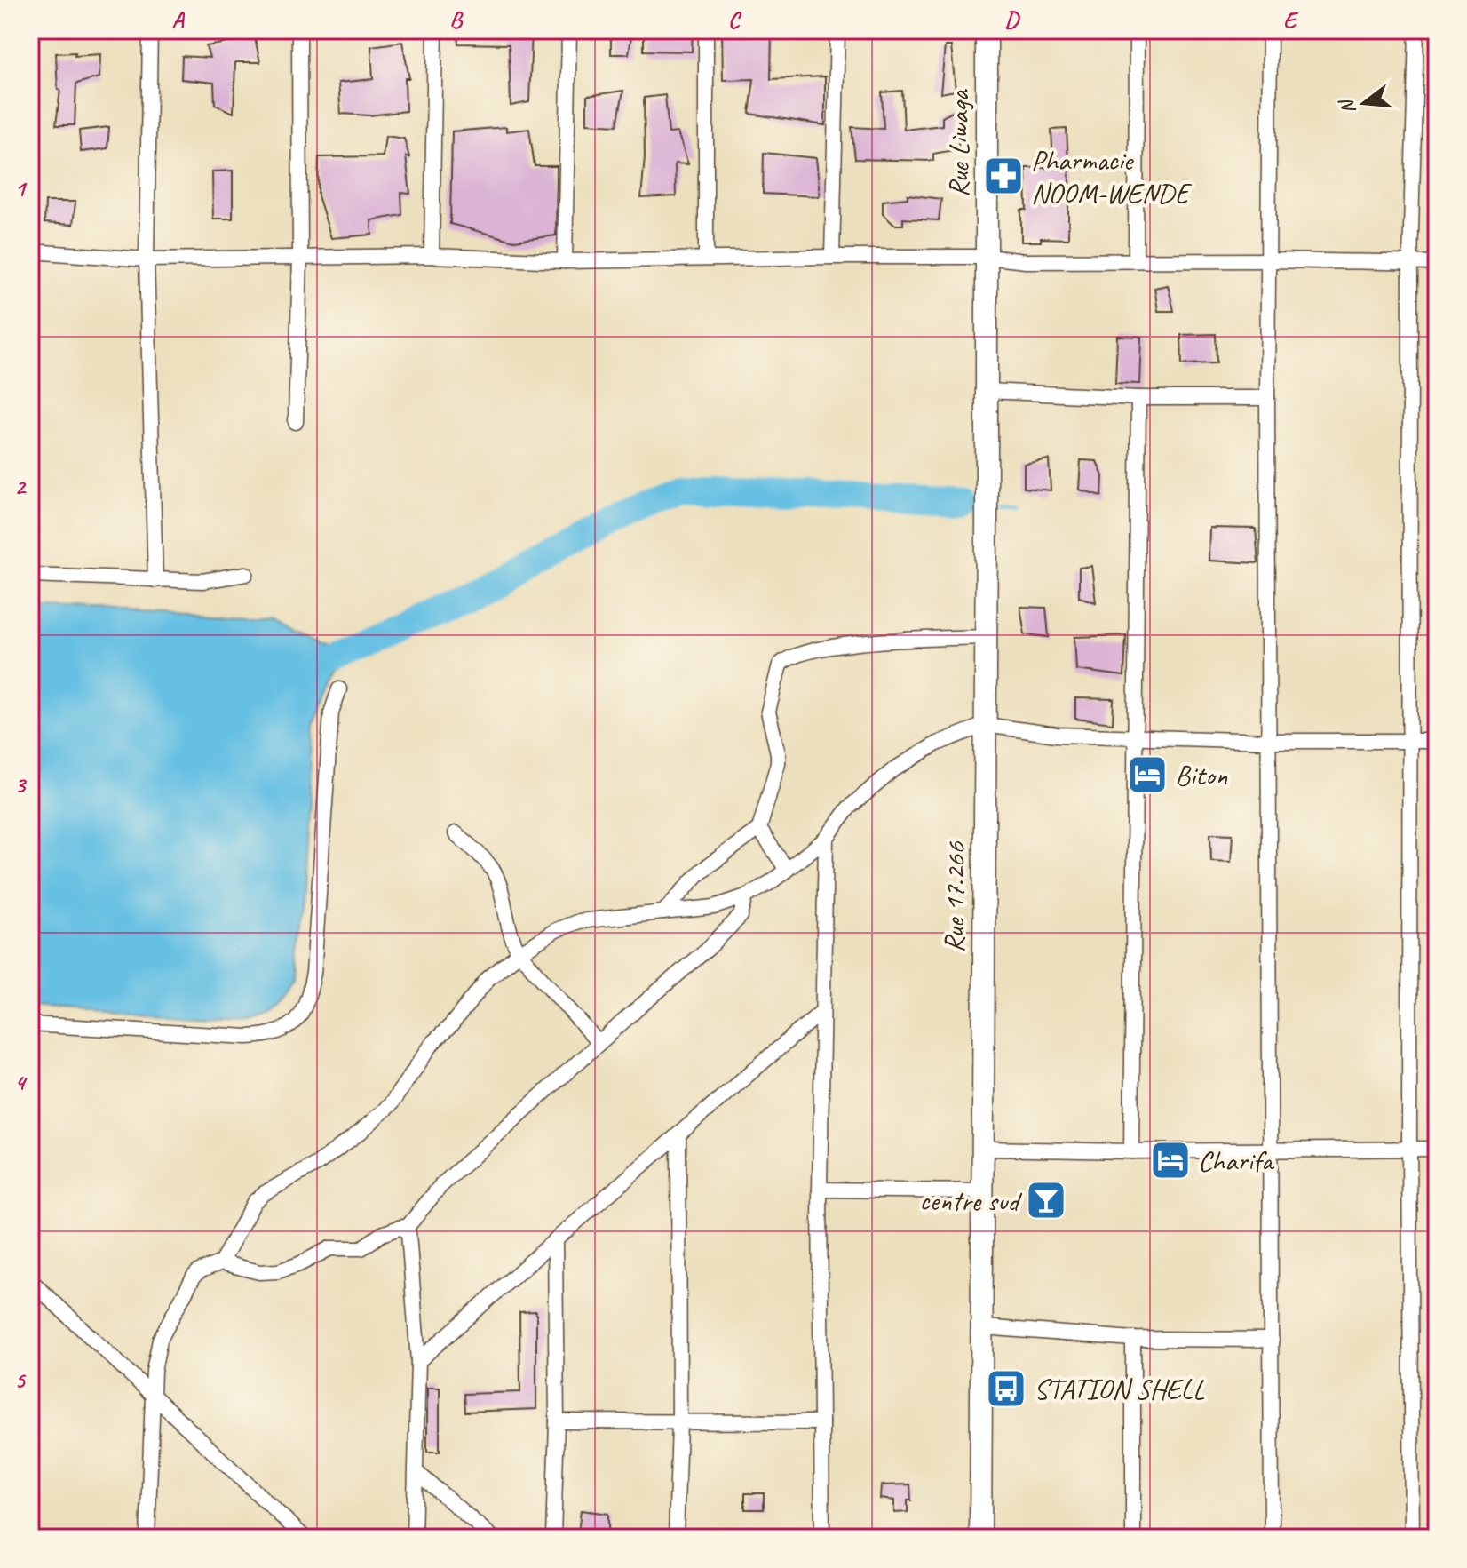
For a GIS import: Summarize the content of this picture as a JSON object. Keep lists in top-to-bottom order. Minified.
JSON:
{"streets":{"main road":["Rue Liwaga","Rue 17.266"]},"crossings":[["Rue Liwaga","Rue 17.266"]],"places":{"pharmacy":["Pharmacie NOOM-WENDE"],"hotel":["Biton","Charifa"],"bar":["centre sud"],"bus stop":["STATION SHELL"]},"north":"left","grid":{"columns":["A","B","C","D","E"],"rows":["1","2","3","4","5"]}}
